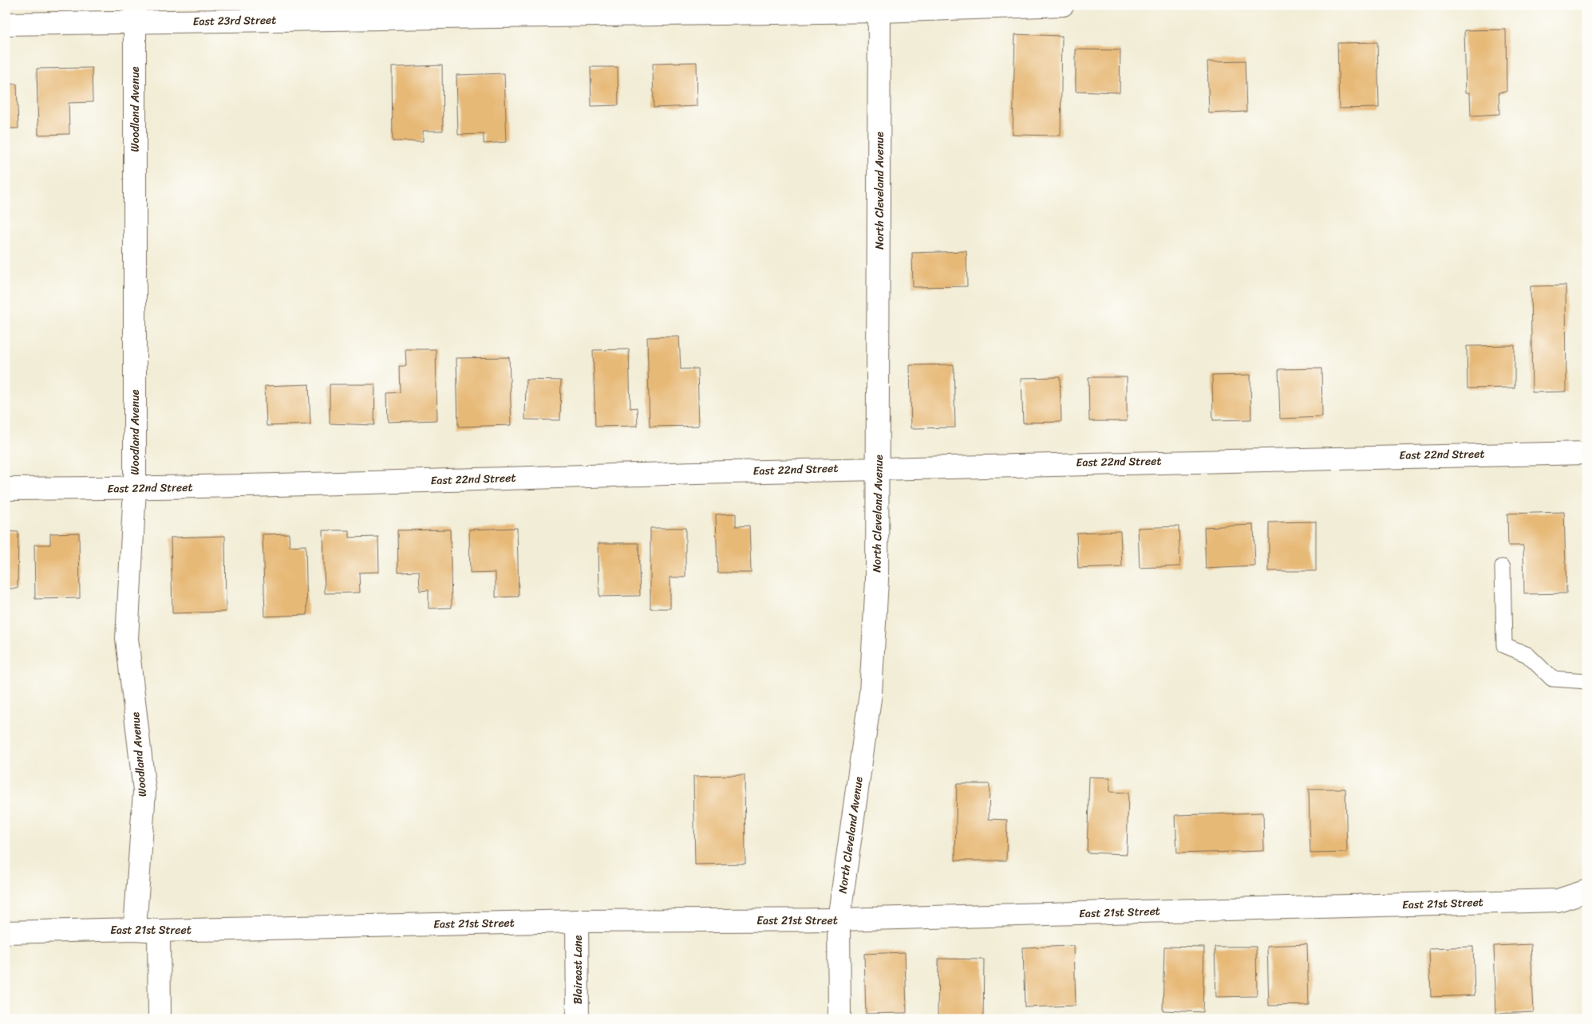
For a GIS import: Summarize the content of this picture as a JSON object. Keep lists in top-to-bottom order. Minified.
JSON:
{"streets":{"street":["East 23rd Street","Woodland Avenue","North Cleveland Avenue","East 22nd Street","East 21st Street","Blaireast Lane"]},"crossings":[["East 23rd Street","Woodland Avenue"],["East 23rd Street","North Cleveland Avenue"],["Woodland Avenue","East 22nd Street"],["Woodland Avenue","East 21st Street"],["North Cleveland Avenue","East 22nd Street"],["North Cleveland Avenue","East 21st Street"],["East 21st Street","Blaireast Lane"]]}
